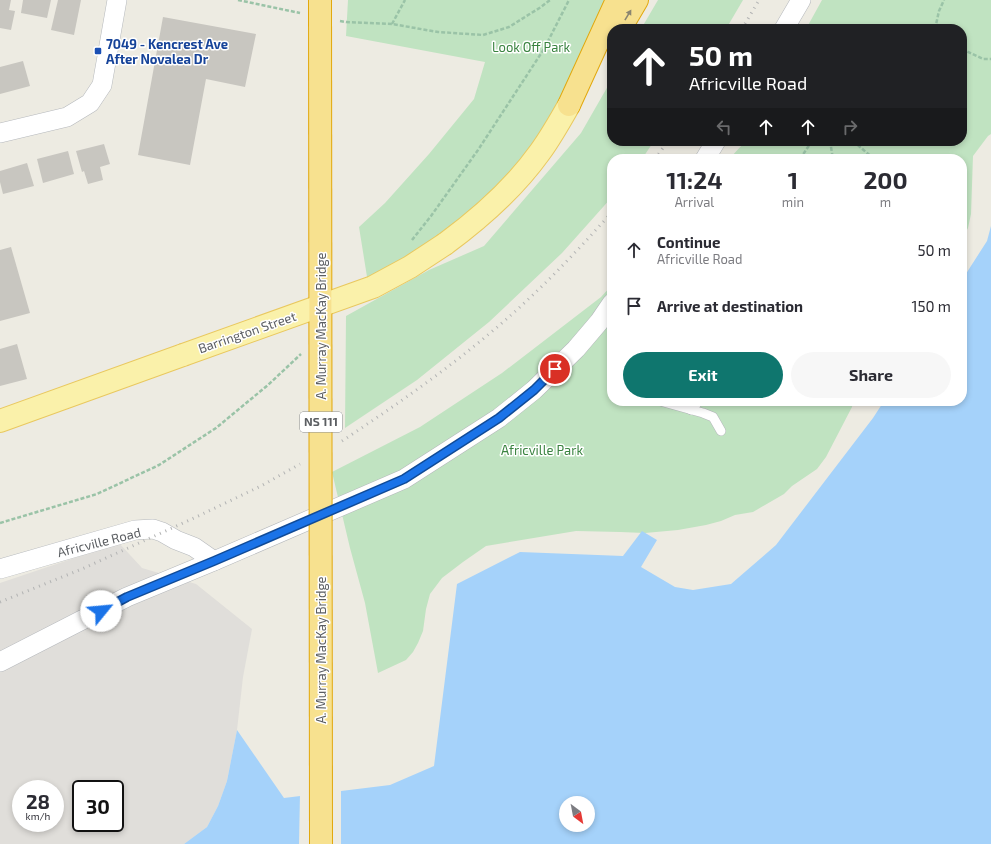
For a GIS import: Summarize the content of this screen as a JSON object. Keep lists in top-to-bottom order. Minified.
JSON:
{"streets":{"highway":["A. Murray MacKay Bridge","NS 111"],"main road":["Barrington Street"],"street":["Africville Road"]},"parks":["Look Off Park","Africville Park"],"places":{"transit":["7049 - Kencrest Ave After Novalea Dr"]},"north":"bottom right","page":{"turn":["50 m","Africville Road"],"eta":["11:24","Arrival","1","min","200","m"],"list":[{"name":"Continue","note":"Africville Road","value":"50 m"},{"name":"Arrive at destination","value":"150 m"}],"buttons":["Exit","Share"],"speed":"28 km/h","limit":"30"}}
